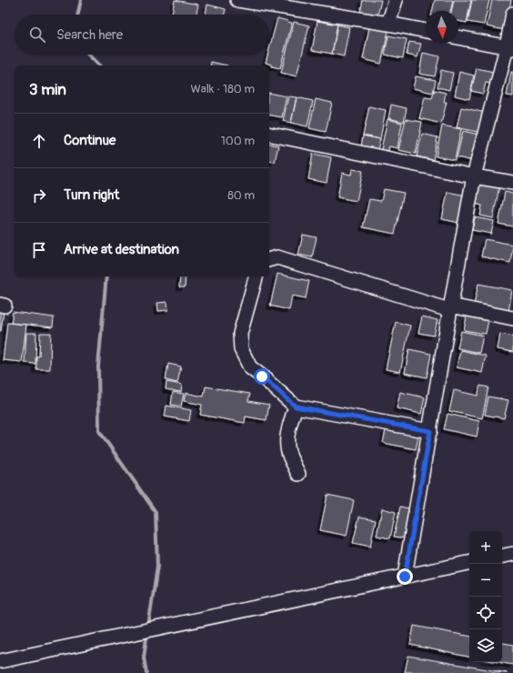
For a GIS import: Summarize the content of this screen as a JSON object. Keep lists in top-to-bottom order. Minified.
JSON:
{"north":"bottom","page":{"search":"Search here","heading":["3 min","Walk · 180 m"],"list":[["Continue","100 m"],["Turn right","80 m"],"Arrive at destination"],"map_buttons":["+","−"]}}
